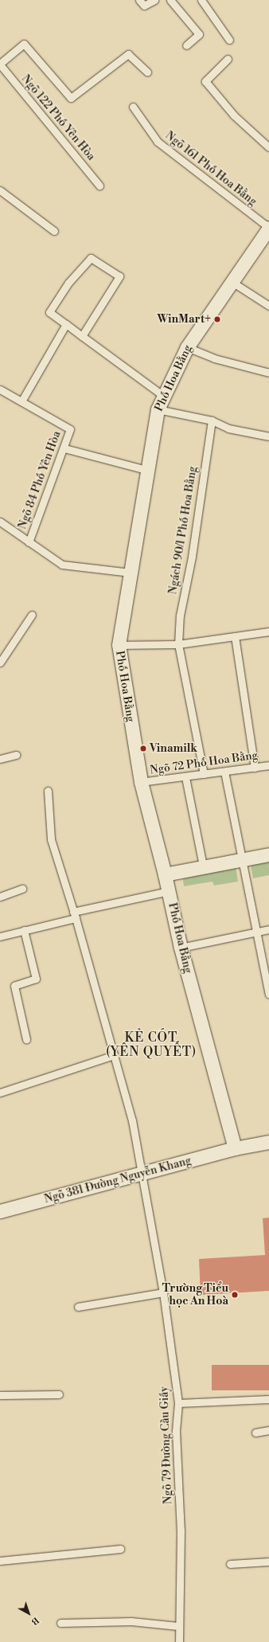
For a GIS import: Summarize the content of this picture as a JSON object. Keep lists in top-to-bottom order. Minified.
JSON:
{"streets":{"street":["Phố Hoa Bằng","Ngõ 381 Đường Nguyễn Khang"],"lane":["Ngõ 122 Phố Yên Hòa","Ngõ 161 Phố Hoa Bằng","Ngõ 84 Phố Yên Hòa","Ngách 90/1 Phố Hoa Bằng","Ngõ 72 Phố Hoa Bằng","Ngõ 79 Đường Cầu Giấy"]},"crossings":[["Ngõ 161 Phố Hoa Bằng","Phố Hoa Bằng"],["Phố Hoa Bằng","Ngõ 72 Phố Hoa Bằng"],["Phố Hoa Bằng","Ngõ 381 Đường Nguyễn Khang"],["Ngách 90/1 Phố Hoa Bằng","Ngõ 72 Phố Hoa Bằng"],["Ngõ 381 Đường Nguyễn Khang","Ngõ 79 Đường Cầu Giấy"]],"districts":["KẺ CÓT (YÊN QUYẾT)"],"places":["WinMart+","Vinamilk","Trường Tiểu học An Hoà"],"north":"bottom right"}
